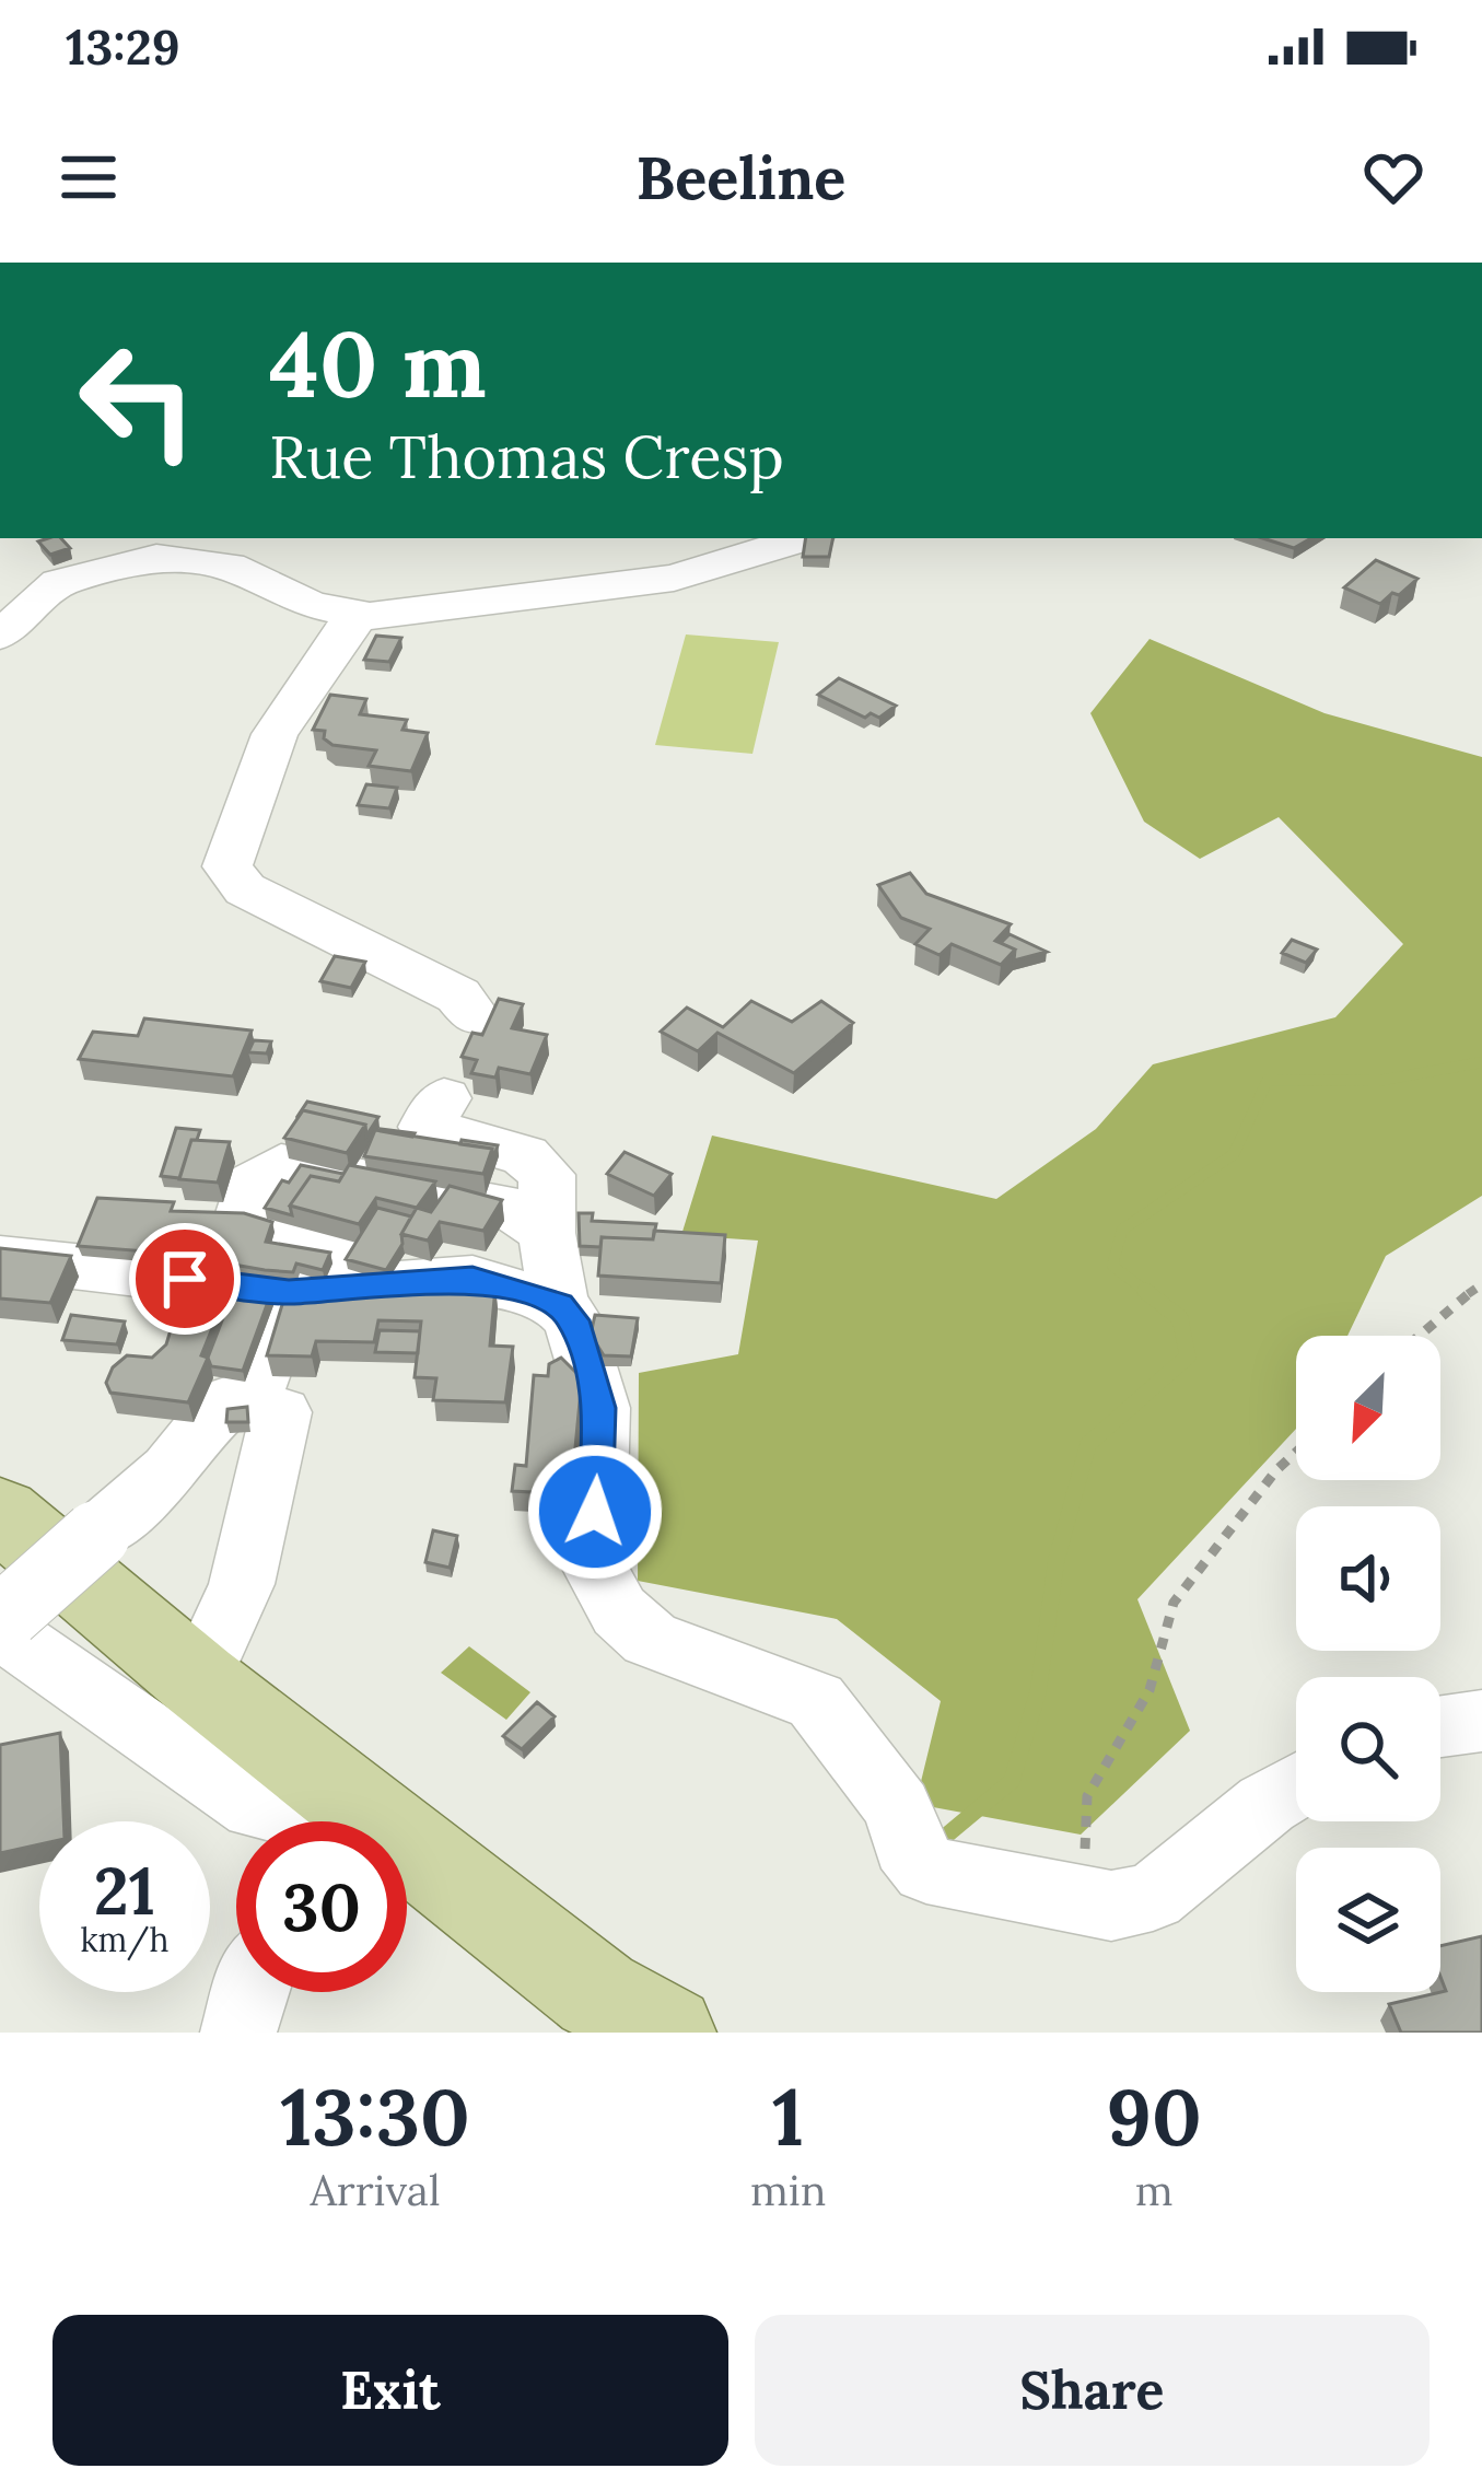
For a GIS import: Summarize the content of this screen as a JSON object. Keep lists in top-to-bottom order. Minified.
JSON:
{"north":"bottom left","page":{"status":"13:29","header":"Beeline","turn":["40 m","Rue Thomas Cresp"],"speed":"21 km/h","limit":"30","eta":["13:30","Arrival","1","min","90","m"],"buttons":["Exit","Share"]}}
